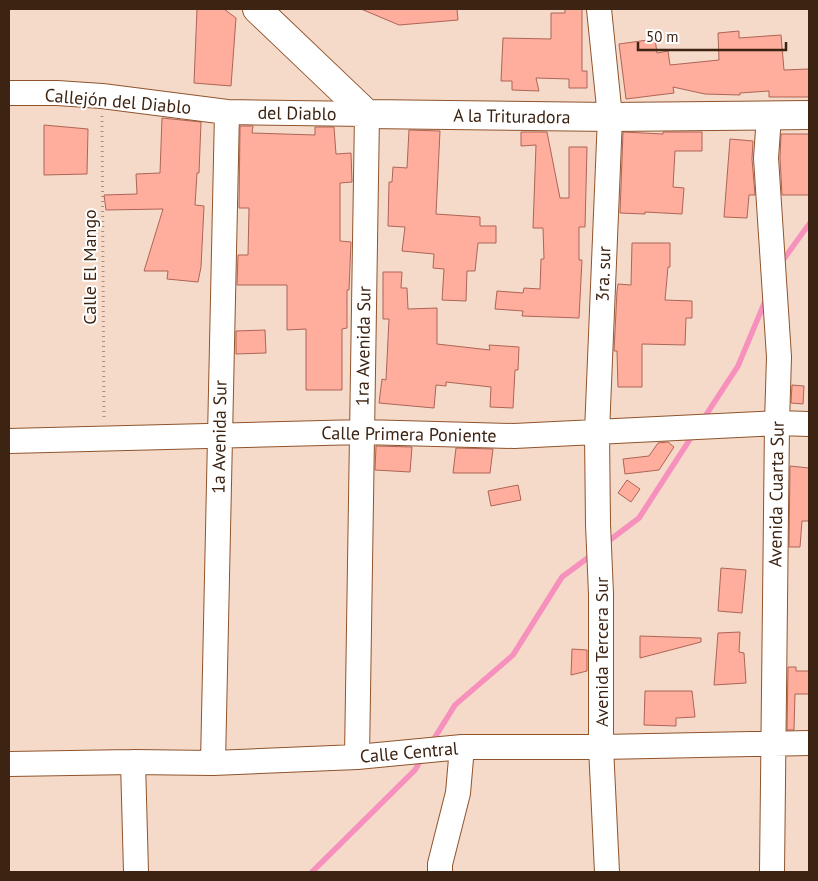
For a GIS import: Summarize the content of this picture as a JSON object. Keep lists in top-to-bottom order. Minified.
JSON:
{"streets":{"street":["Callejón del Diablo","del Diablo","A la Trituradora","3ra. sur","1ra Avenida Sur","Calle Primera Poniente","1a Avenida Sur","Avenida Cuarta Sur","Avenida Tercera Sur","Calle Central"],"path":["Calle El Mango"]},"crossings":[["Callejón del Diablo","del Diablo"],["Callejón del Diablo","Calle El Mango"],["Callejón del Diablo","1a Avenida Sur"],["del Diablo","A la Trituradora"],["del Diablo","1ra Avenida Sur"],["del Diablo","1a Avenida Sur"],["A la Trituradora","3ra. sur"],["A la Trituradora","1ra Avenida Sur"],["A la Trituradora","Avenida Cuarta Sur"],["Calle El Mango","Calle Primera Poniente"],["3ra. sur","Calle Primera Poniente"],["3ra. sur","Avenida Tercera Sur"],["1ra Avenida Sur","Calle Primera Poniente"],["1ra Avenida Sur","Calle Central"],["Calle Primera Poniente","1a Avenida Sur"],["Calle Primera Poniente","Avenida Cuarta Sur"],["Calle Primera Poniente","Avenida Tercera Sur"],["1a Avenida Sur","Calle Central"],["Avenida Cuarta Sur","Calle Central"],["Avenida Tercera Sur","Calle Central"]],"scale_bar":"50 m"}
